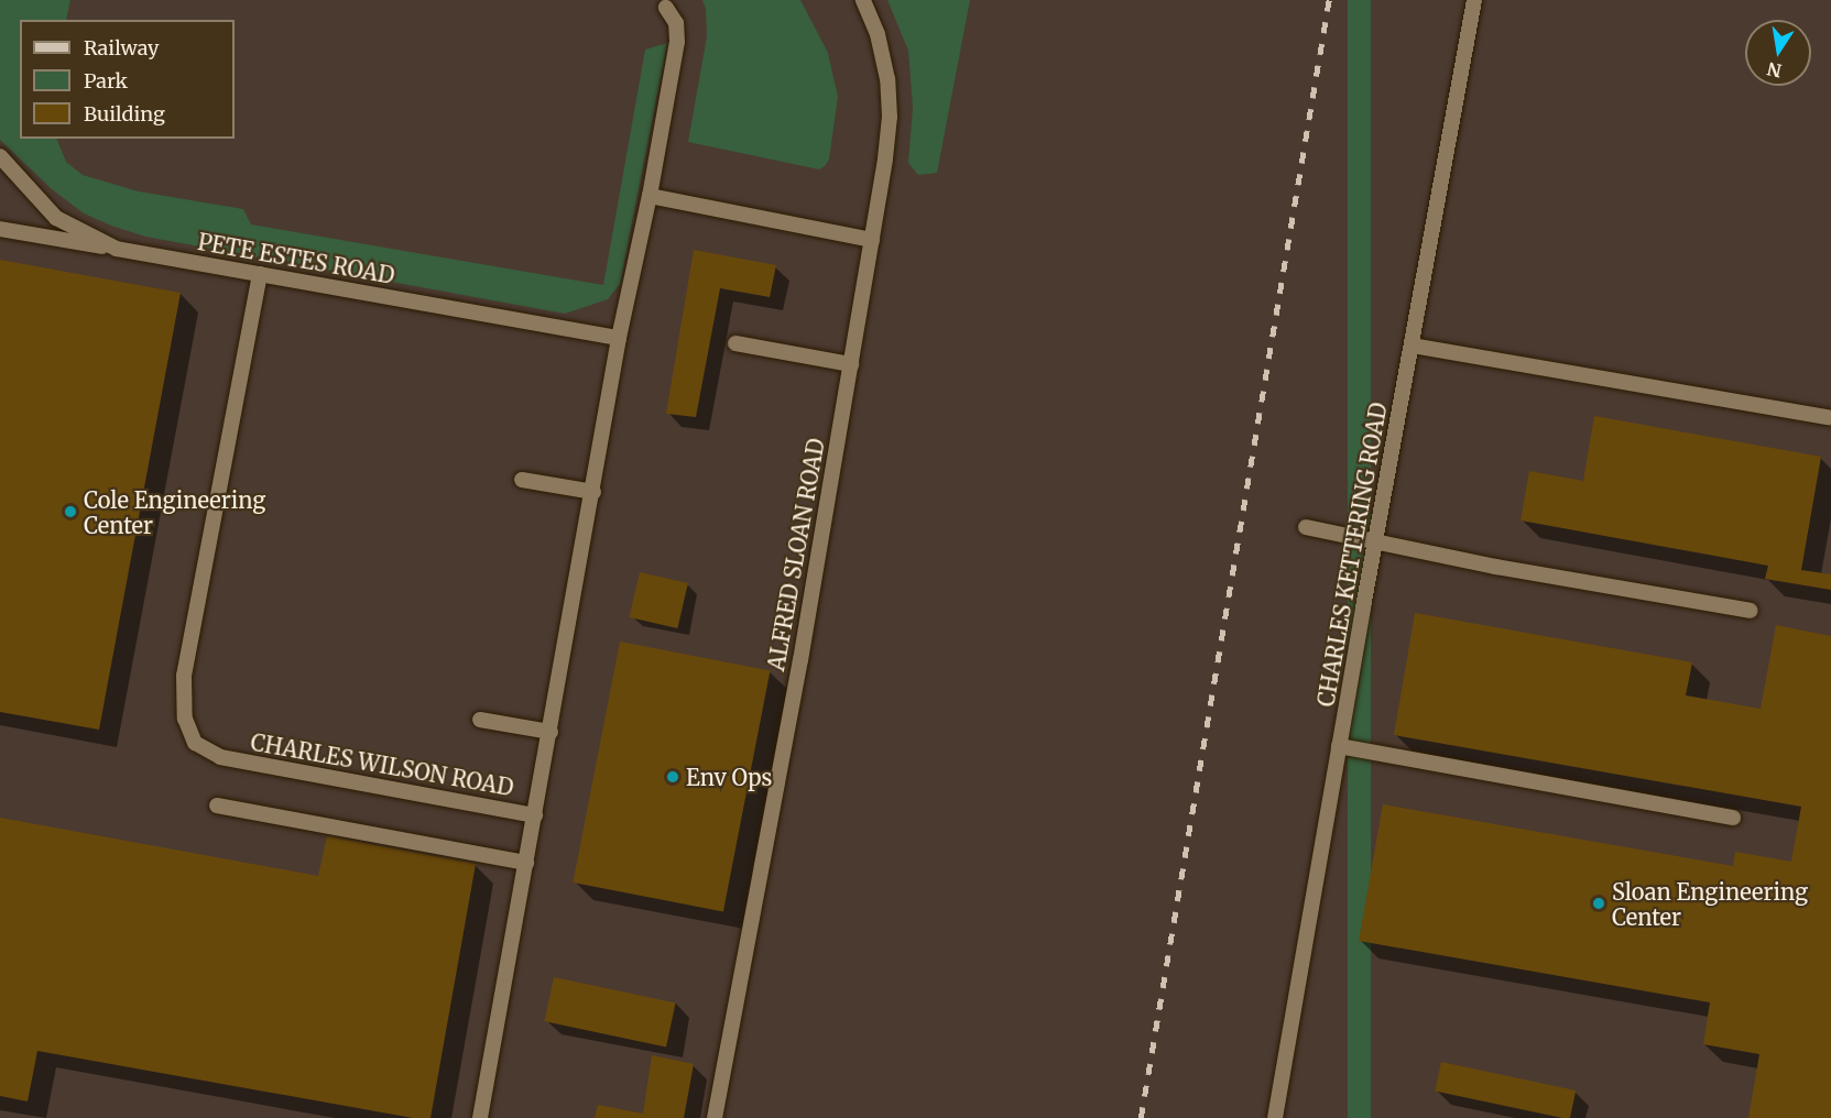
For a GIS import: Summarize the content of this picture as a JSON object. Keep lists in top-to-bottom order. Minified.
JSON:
{"streets":{"lane":["PETE ESTES ROAD","ALFRED SLOAN ROAD","CHARLES KETTERING ROAD","CHARLES WILSON ROAD"]},"crossings":[["PETE ESTES ROAD","CHARLES WILSON ROAD"]],"places":["Cole Engineering Center","Env Ops","Sloan Engineering Center"],"legend":["Railway","Park","Building"],"north":"bottom"}
